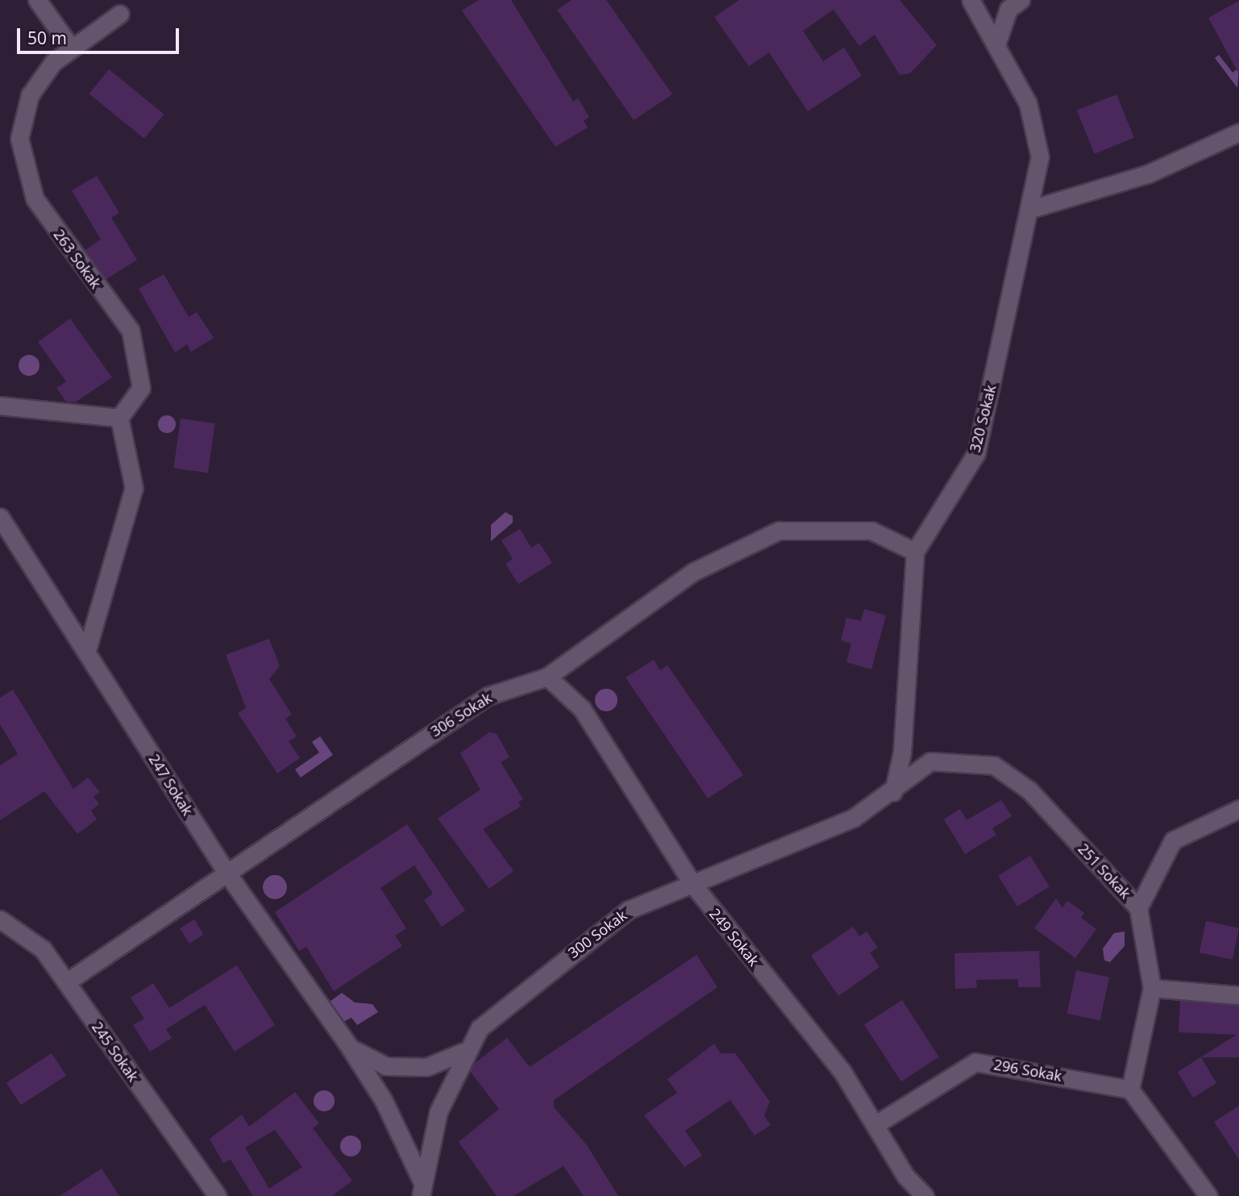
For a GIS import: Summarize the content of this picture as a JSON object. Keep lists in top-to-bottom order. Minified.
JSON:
{"streets":{"street":["263 Sokak","320 Sokak","306 Sokak","247 Sokak","251 Sokak","300 Sokak","249 Sokak","245 Sokak","296 Sokak"]},"crossings":[["320 Sokak","306 Sokak"],["320 Sokak","251 Sokak"],["320 Sokak","300 Sokak"],["306 Sokak","247 Sokak"],["306 Sokak","249 Sokak"],["306 Sokak","245 Sokak"],["247 Sokak","300 Sokak"],["251 Sokak","300 Sokak"],["251 Sokak","296 Sokak"],["300 Sokak","249 Sokak"],["249 Sokak","296 Sokak"]],"scale_bar":"50 m"}
